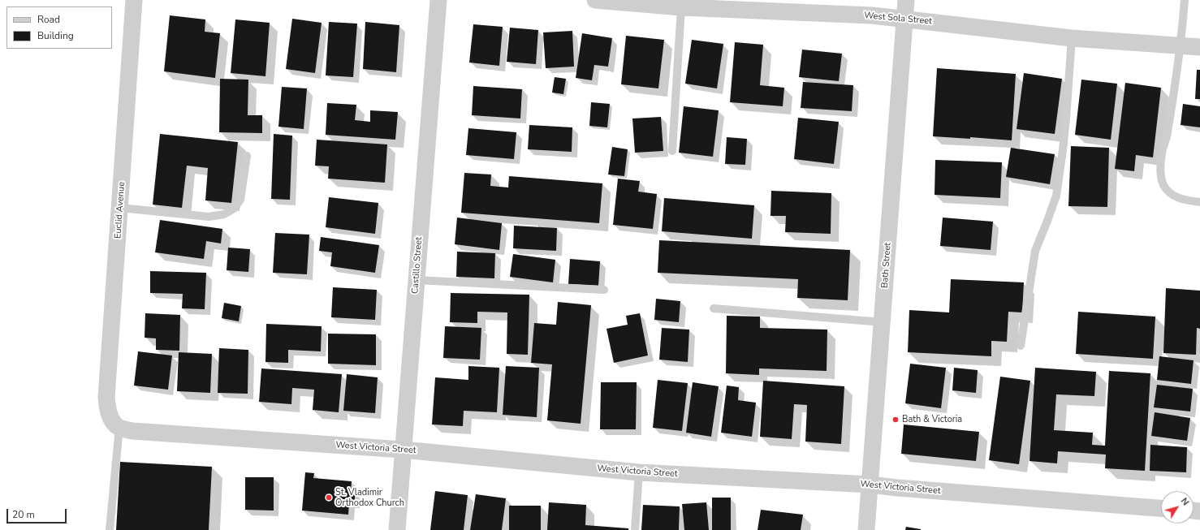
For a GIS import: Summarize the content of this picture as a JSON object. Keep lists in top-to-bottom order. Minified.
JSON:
{"streets":{"street":["West Sola Street","Euclid Avenue","Castillo Street","Bath Street","West Victoria Street"]},"crossings":[["West Sola Street","Bath Street"],["Euclid Avenue","West Victoria Street"],["Castillo Street","West Victoria Street"],["Bath Street","West Victoria Street"]],"places":["Bath & Victoria","St. Vladimir Orthodox Church"],"legend":["Road","Building"],"scale_bar":"20 m","north":"top right"}
